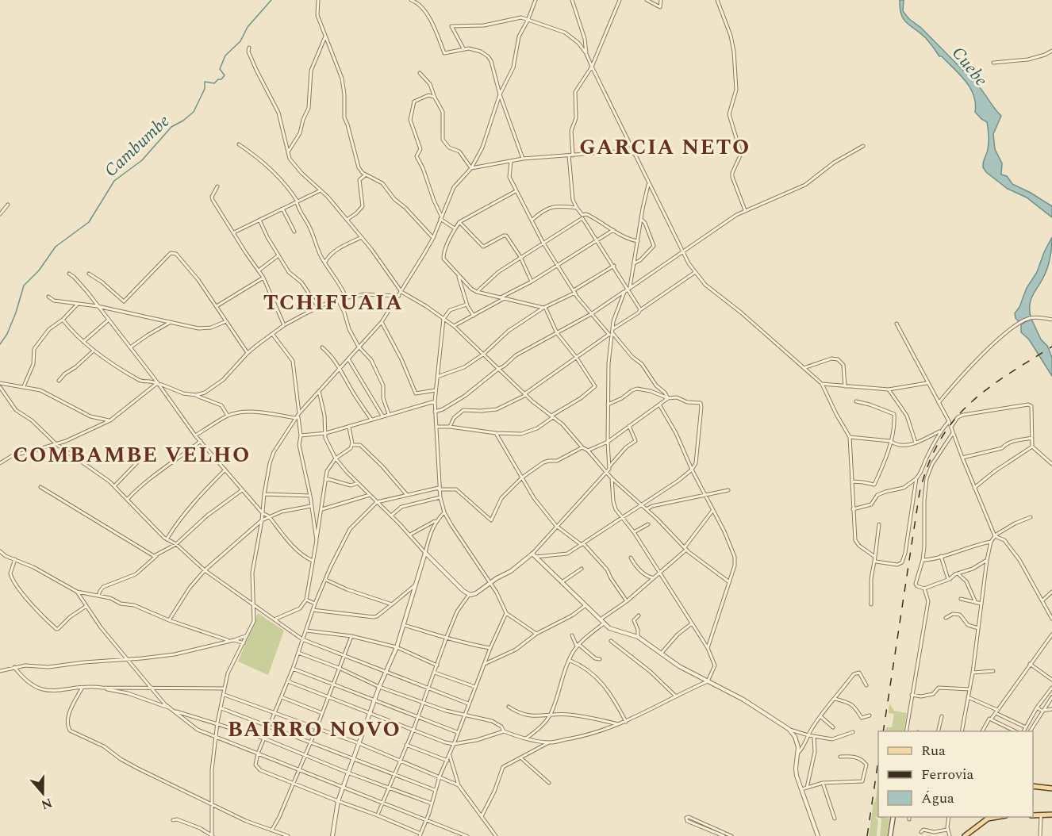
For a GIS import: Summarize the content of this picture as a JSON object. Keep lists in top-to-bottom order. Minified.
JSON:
{"districts":["GARCIA NETO","TCHIFUAIA","COMBAMBE VELHO","BAIRRO NOVO"],"water":["Cuebe","Cambumbe"],"legend":["Rua","Ferrovia","Água"],"north":"bottom"}
